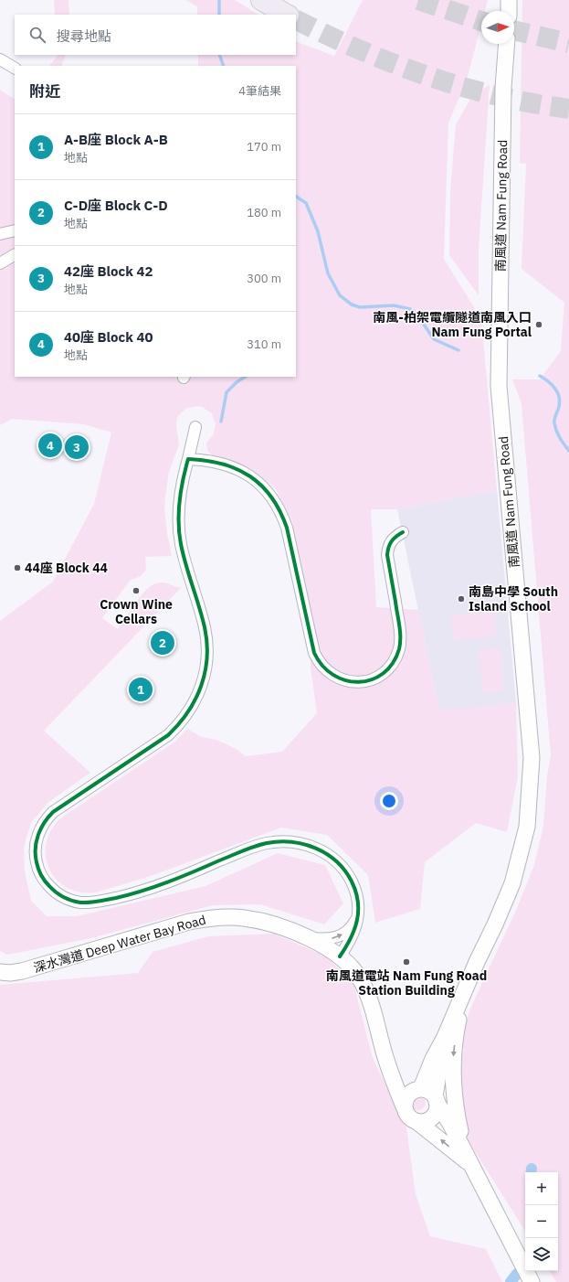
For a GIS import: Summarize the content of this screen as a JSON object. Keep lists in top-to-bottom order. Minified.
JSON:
{"streets":{"main road":["南風道 Nam Fung Road","深水灣道 Deep Water Bay Road"]},"crossings":[["南風道 Nam Fung Road","深水灣道 Deep Water Bay Road"]],"places":["南風-柏架電纜隧道南風入口 Nam Fung Portal","44座 Block 44","Crown Wine Cellars","南島中學 South Island School","南風道電站 Nam Fung Road Station Building"],"north":"right","page":{"search":"搜尋地點","heading":["附近","4筆結果"],"list":[{"mark":"1","name":"A-B座 Block A-B","note":"地點","value":"170 m"},{"mark":"2","name":"C-D座 Block C-D","note":"地點","value":"180 m"},{"mark":"3","name":"42座 Block 42","note":"地點","value":"300 m"},{"mark":"4","name":"40座 Block 40","note":"地點","value":"310 m"}],"pins":["4","3","2","1"],"map_buttons":["+","−"]}}
